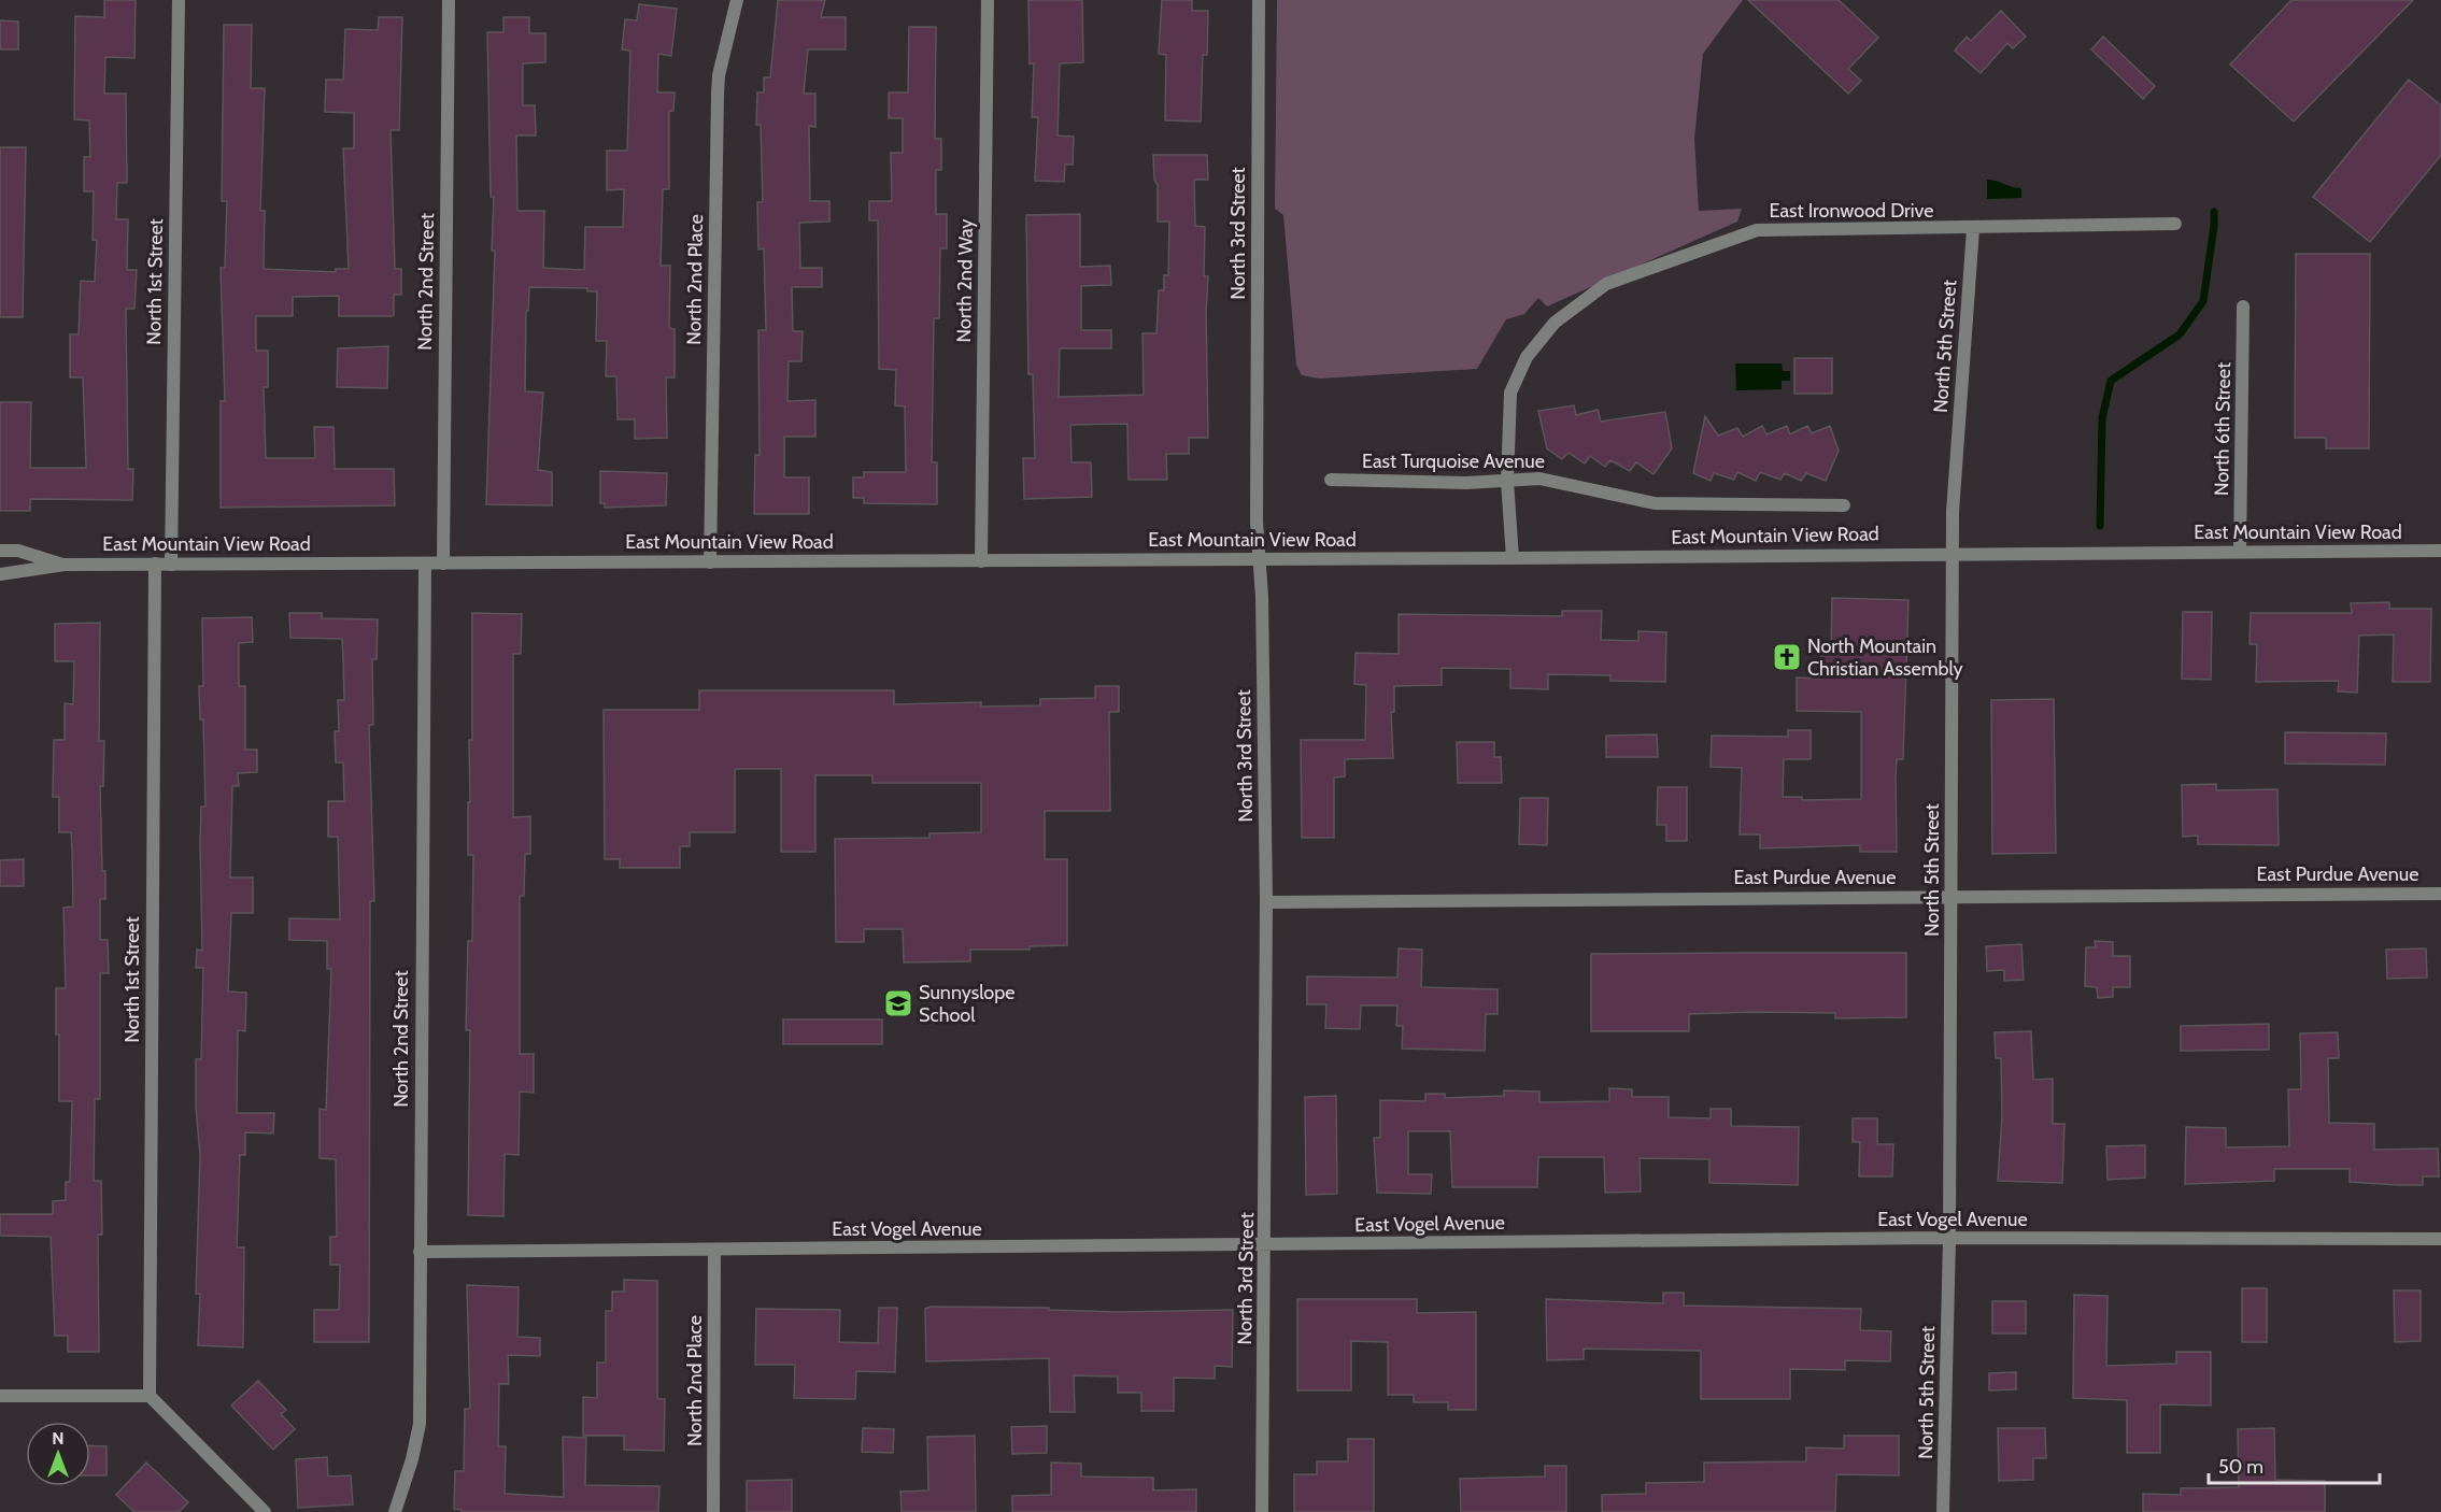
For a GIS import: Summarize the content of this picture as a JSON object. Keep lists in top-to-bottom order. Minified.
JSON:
{"streets":{"street":["East Ironwood Drive","North 3rd Street","North 2nd Place","North 2nd Way","North 1st Street","North 2nd Street","North 5th Street","North 6th Street","East Turquoise Avenue","East Mountain View Road","East Purdue Avenue","East Vogel Avenue"]},"crossings":[["East Ironwood Drive","North 5th Street"],["East Ironwood Drive","East Turquoise Avenue"],["East Ironwood Drive","East Mountain View Road"],["North 3rd Street","East Mountain View Road"],["North 3rd Street","East Purdue Avenue"],["North 3rd Street","East Vogel Avenue"],["North 2nd Place","East Mountain View Road"],["North 2nd Place","East Vogel Avenue"],["North 2nd Way","East Mountain View Road"],["North 1st Street","East Mountain View Road"],["North 2nd Street","East Mountain View Road"],["North 2nd Street","East Vogel Avenue"],["North 5th Street","East Mountain View Road"],["North 5th Street","East Purdue Avenue"],["North 5th Street","East Vogel Avenue"],["North 6th Street","East Mountain View Road"]],"places":{"church":["North Mountain Christian Assembly"],"school or university":["Sunnyslope School"]},"scale_bar":"50 m","north":"top"}
